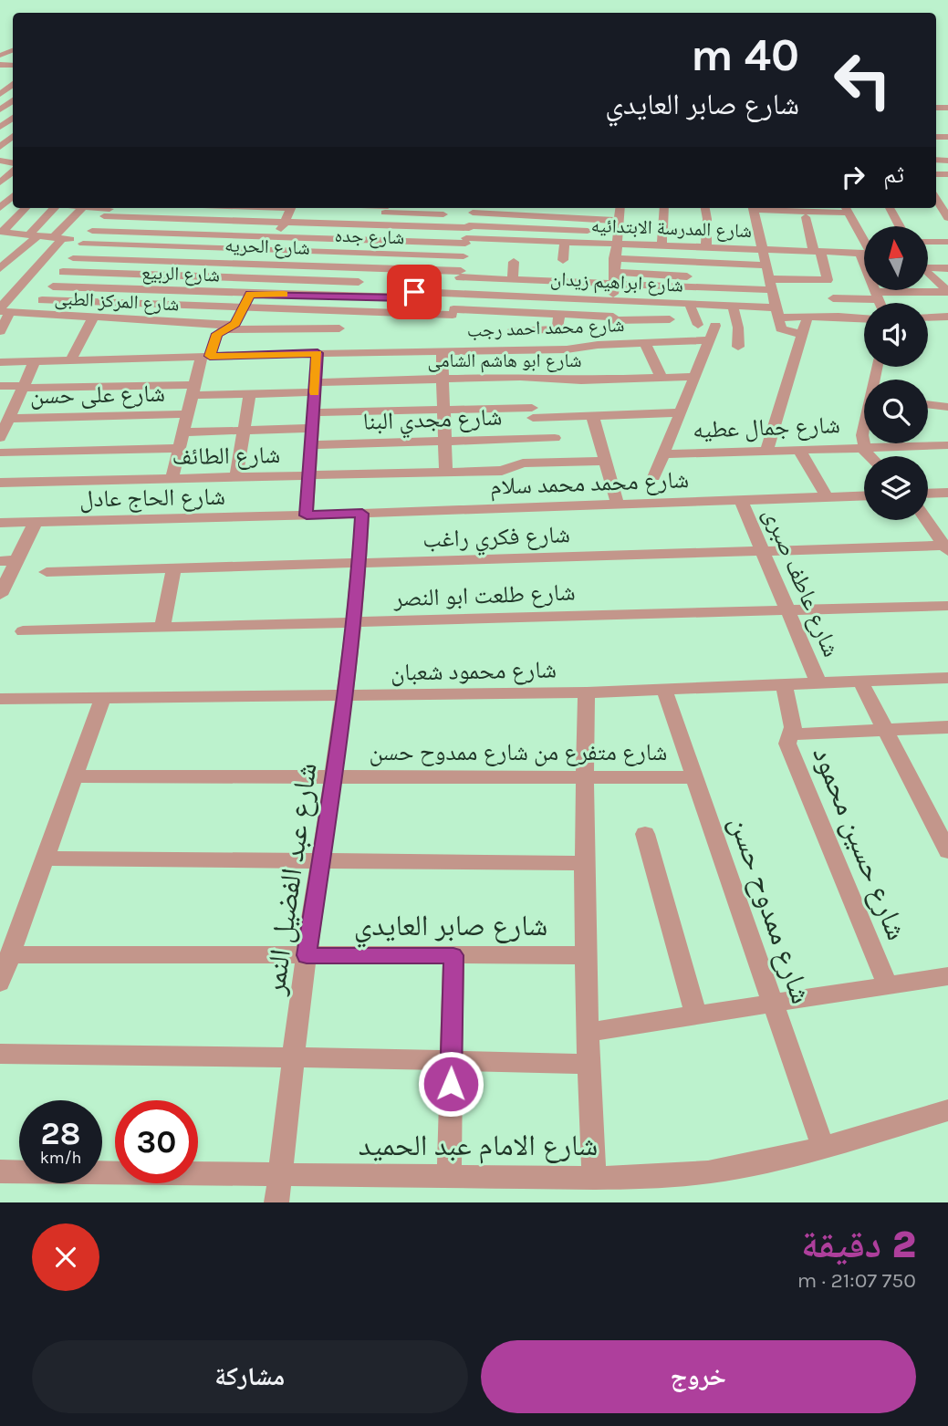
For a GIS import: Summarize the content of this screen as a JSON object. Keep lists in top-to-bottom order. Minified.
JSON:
{"streets":{"street":["شارع المدرسة الابتدائيه","شارع جده","شارع الحريه","شارع الربيع","شارع ابراهيم زيدان","شارع المركز الطبى","شارع محمد احمد رجب","شارع ابو هاشم الشامى","شارع على حسن","شارع مجدي البنا","شارع جمال عطيه","شارع الطائف","شارع محمد محمد سلام","شارع الحاج عادل","شارع فكري راغب","شارع عاطف صبرى","شارع طلعت ابو النصر","شارع محمود شعبان","شارع متفرع من شارع ممدوح حسن","شارع حسين محمود","شارع عبد الفضيل النمر","شارع ممدوح حسن","شارع صابر العايدي","شارع الامام عبد الحميد"]},"crossings":[["شارع الحريه","شارع الربيع"],["شارع الحريه","شارع ابراهيم زيدان"],["شارع الربيع","شارع ابراهيم زيدان"],["شارع محمد محمد سلام","شارع الحاج عادل"],["شارع محمد محمد سلام","شارع عاطف صبرى"],["شارع محمد محمد سلام","شارع عبد الفضيل النمر"],["شارع فكري راغب","شارع عاطف صبرى"],["شارع فكري راغب","شارع عبد الفضيل النمر"],["شارع عاطف صبرى","شارع طلعت ابو النصر"],["شارع عاطف صبرى","شارع محمود شعبان"],["شارع طلعت ابو النصر","شارع عبد الفضيل النمر"],["شارع محمود شعبان","شارع حسين محمود"],["شارع محمود شعبان","شارع عبد الفضيل النمر"],["شارع محمود شعبان","شارع ممدوح حسن"],["شارع متفرع من شارع ممدوح حسن","شارع عبد الفضيل النمر"],["شارع متفرع من شارع ممدوح حسن","شارع ممدوح حسن"],["شارع عبد الفضيل النمر","شارع صابر العايدي"],["شارع عبد الفضيل النمر","شارع الامام عبد الحميد"],["شارع ممدوح حسن","شارع الامام عبد الحميد"]],"north":"top","page":{"turn":["40 m","شارع صابر العايدي"],"then":"ثم","speed":"28 km/h","limit":"30","heading":["2 دقيقة","750 m · 21:07"],"buttons":["خروج","مشاركة"]}}
